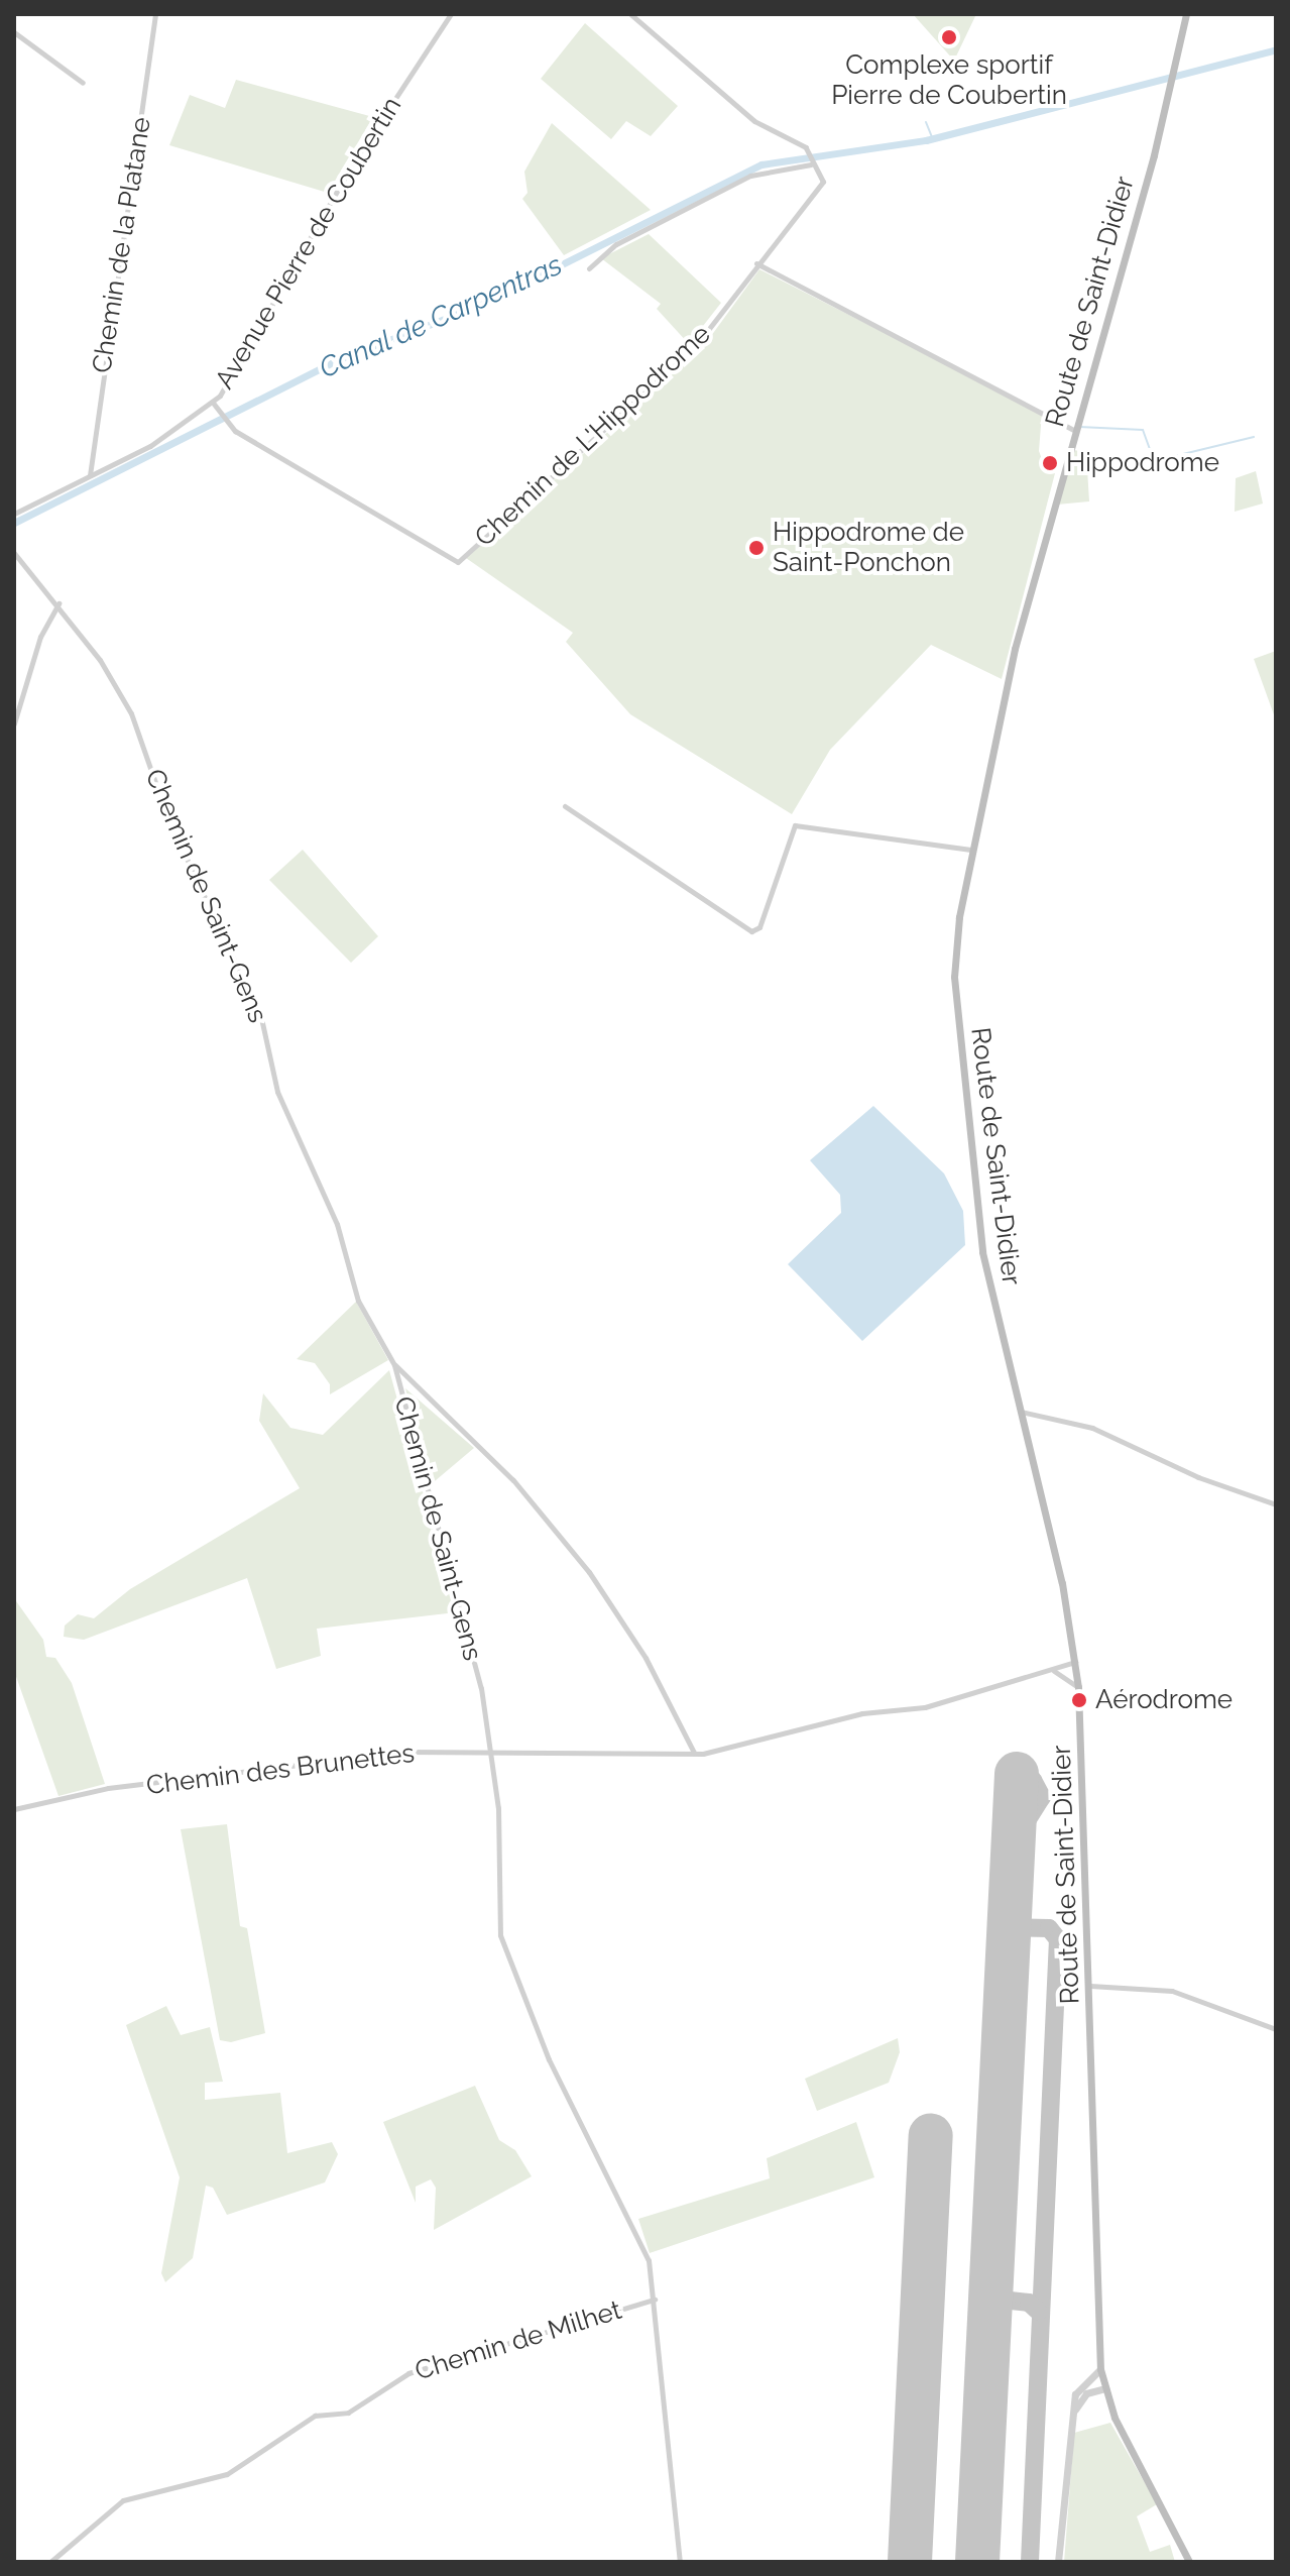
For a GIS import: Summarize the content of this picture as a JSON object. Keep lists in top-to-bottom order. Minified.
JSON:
{"streets":{"main road":["Route de Saint-Didier"],"street":["Avenue Pierre de Coubertin","Chemin de la Platane","Chemin de L'Hippodrome","Chemin de Saint-Gens","Chemin des Brunettes","Chemin de Milhet"]},"crossings":[["Avenue Pierre de Coubertin","Chemin de la Platane"],["Avenue Pierre de Coubertin","Chemin de L'Hippodrome"],["Route de Saint-Didier","Chemin des Brunettes"],["Chemin de Saint-Gens","Chemin des Brunettes"],["Chemin de Saint-Gens","Chemin de Milhet"]],"water":["Canal de Carpentras"],"places":["Complexe sportif Pierre de Coubertin","Hippodrome","Hippodrome de Saint-Ponchon","Aérodrome"]}
